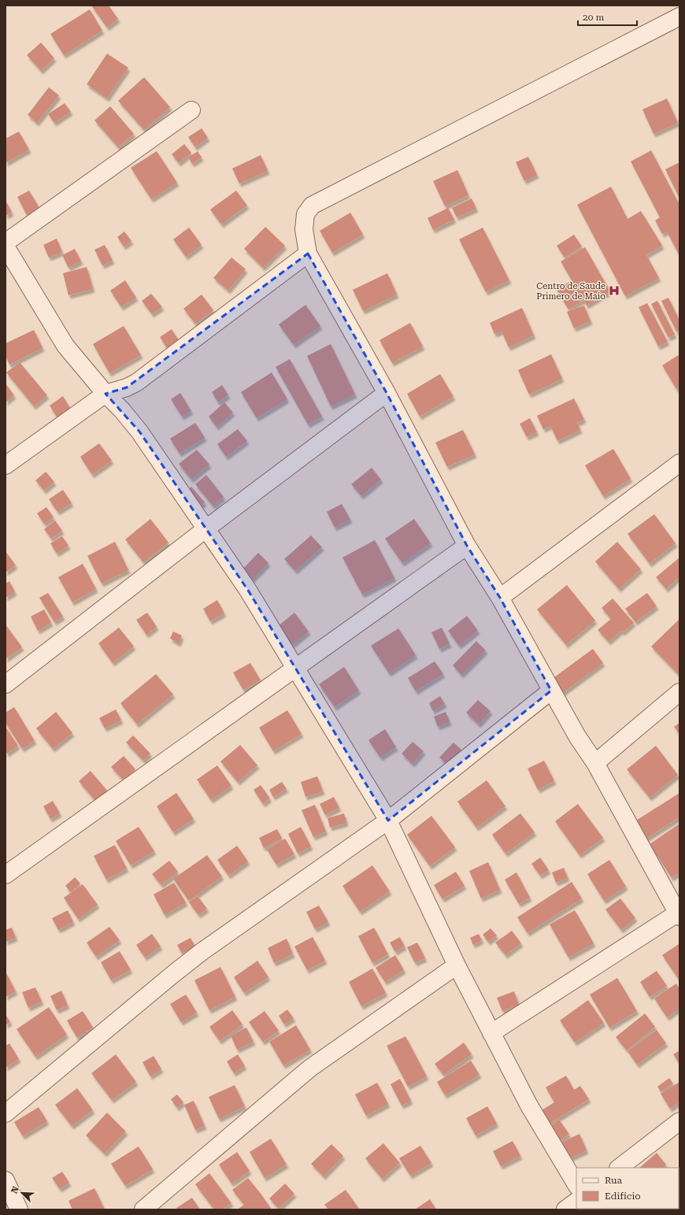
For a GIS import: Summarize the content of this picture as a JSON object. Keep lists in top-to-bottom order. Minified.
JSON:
{"places":{"hospital":["Centro de Saude Primero de Maio"]},"legend":["Rua","Edifício"],"scale_bar":"20 m","north":"top left"}
